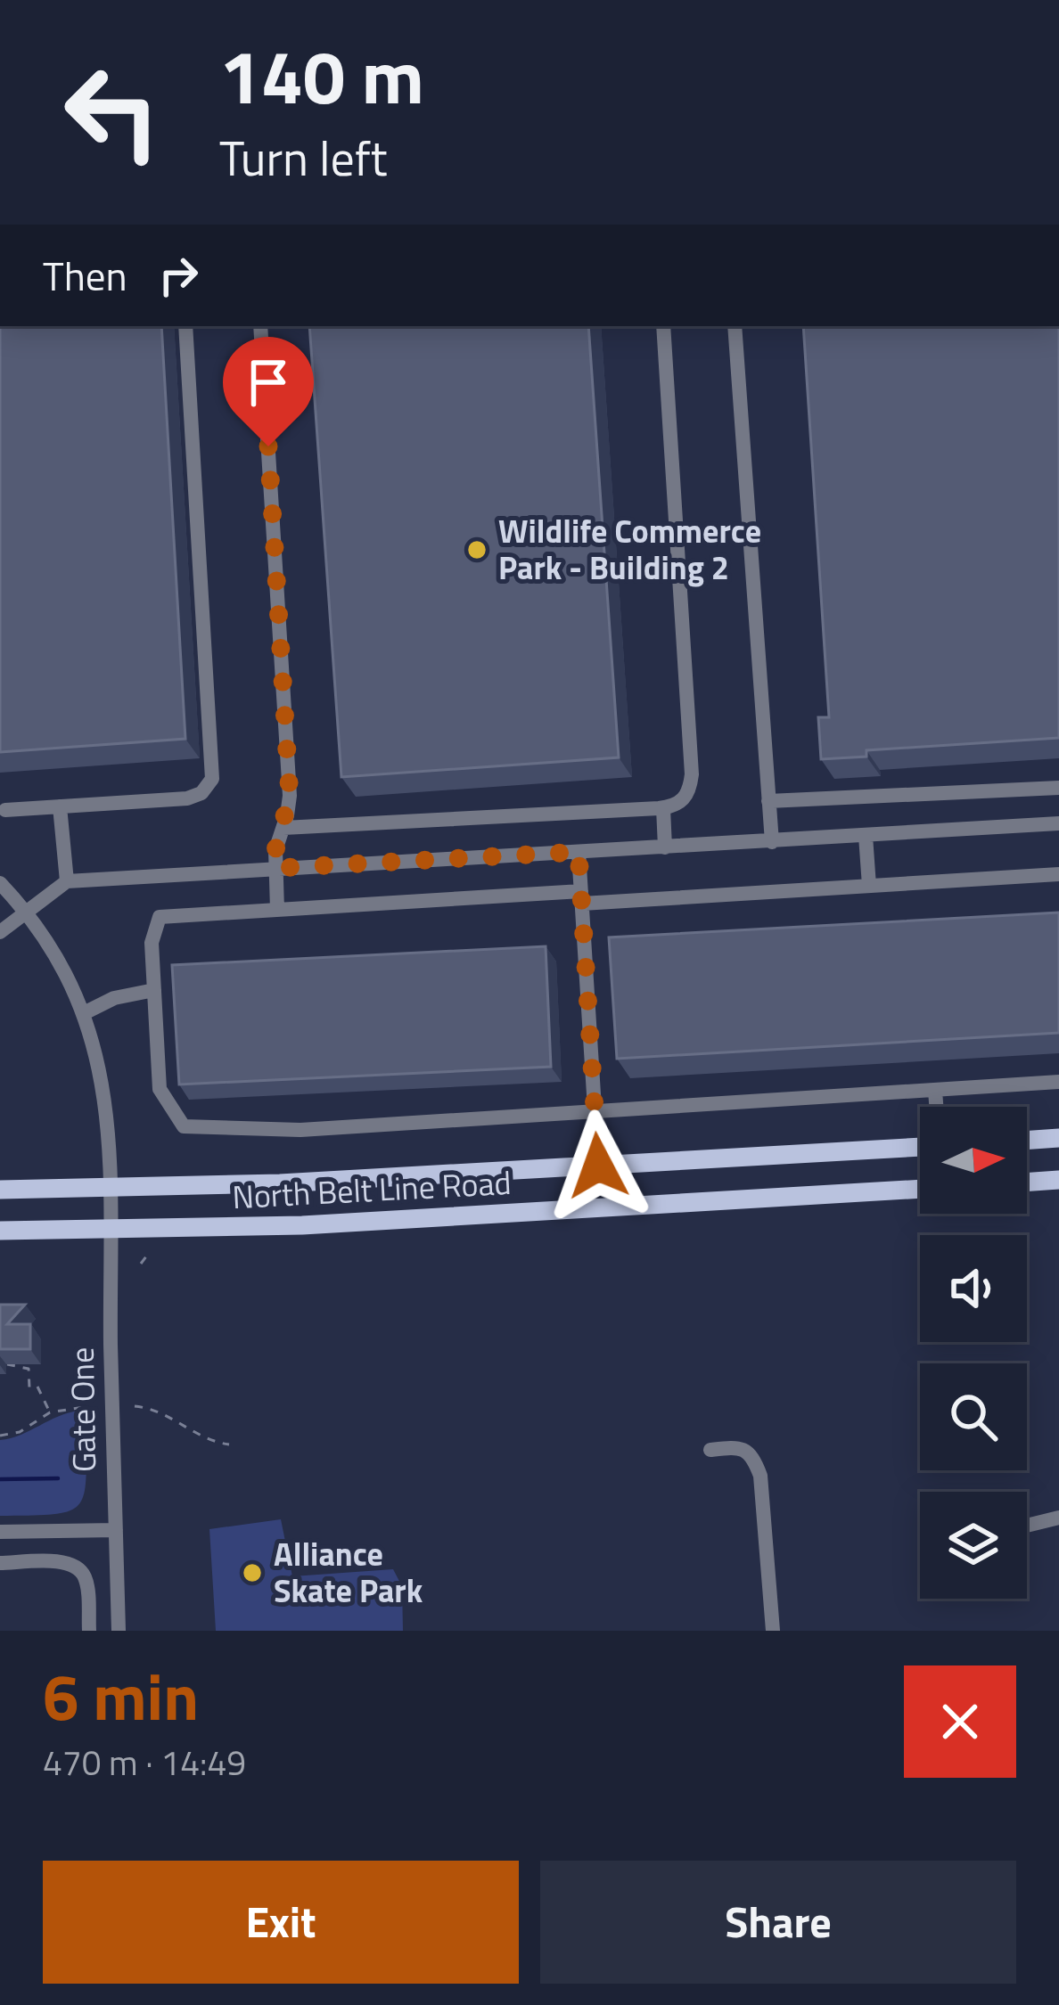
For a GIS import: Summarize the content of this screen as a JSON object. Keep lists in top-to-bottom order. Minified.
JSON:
{"streets":{"main road":["North Belt Line Road"],"street":["Gate One"]},"crossings":[["North Belt Line Road","Gate One"]],"places":["Wildlife Commerce Park - Building 2","Alliance Skate Park"],"north":"right","page":{"turn":["140 m","Turn left"],"then":"Then","heading":["6 min","470 m · 14:49"],"buttons":["Exit","Share"]}}
